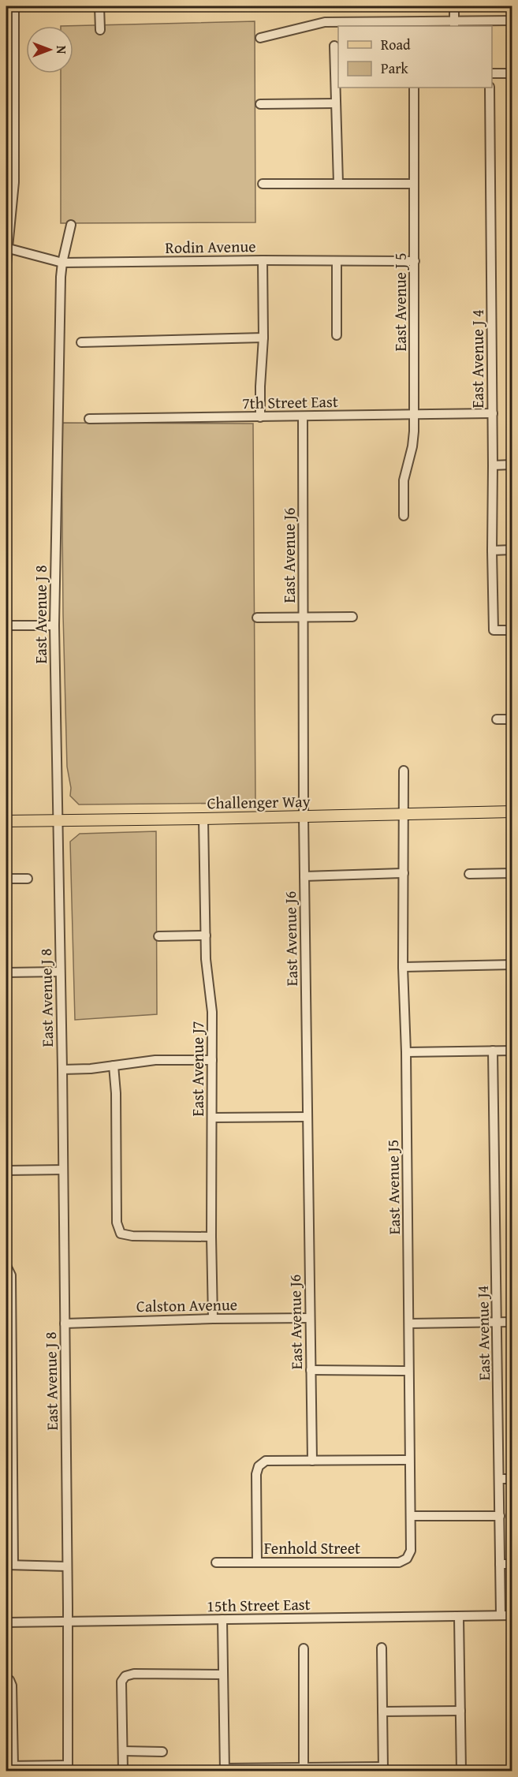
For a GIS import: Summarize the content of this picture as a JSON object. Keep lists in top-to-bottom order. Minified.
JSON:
{"streets":{"main road":["Challenger Way"],"street":["Rodin Avenue","East Avenue J 5","East Avenue J 4","7th Street East","East Avenue J6","East Avenue J 8","East Avenue J7","East Avenue J5","Calston Avenue","East Avenue J4","Fenhold Street","15th Street East"]},"crossings":[["Rodin Avenue","East Avenue J 5"],["Rodin Avenue","East Avenue J 8"],["East Avenue J 5","7th Street East"],["East Avenue J 4","7th Street East"],["7th Street East","East Avenue J6"],["East Avenue J6","Challenger Way"],["East Avenue J6","Calston Avenue"],["East Avenue J 8","Challenger Way"],["East Avenue J 8","Calston Avenue"],["East Avenue J 8","15th Street East"],["Challenger Way","East Avenue J7"],["Challenger Way","East Avenue J5"],["East Avenue J7","Calston Avenue"],["East Avenue J5","Fenhold Street"],["East Avenue J4","15th Street East"]],"legend":["Road","Park"],"north":"right"}
